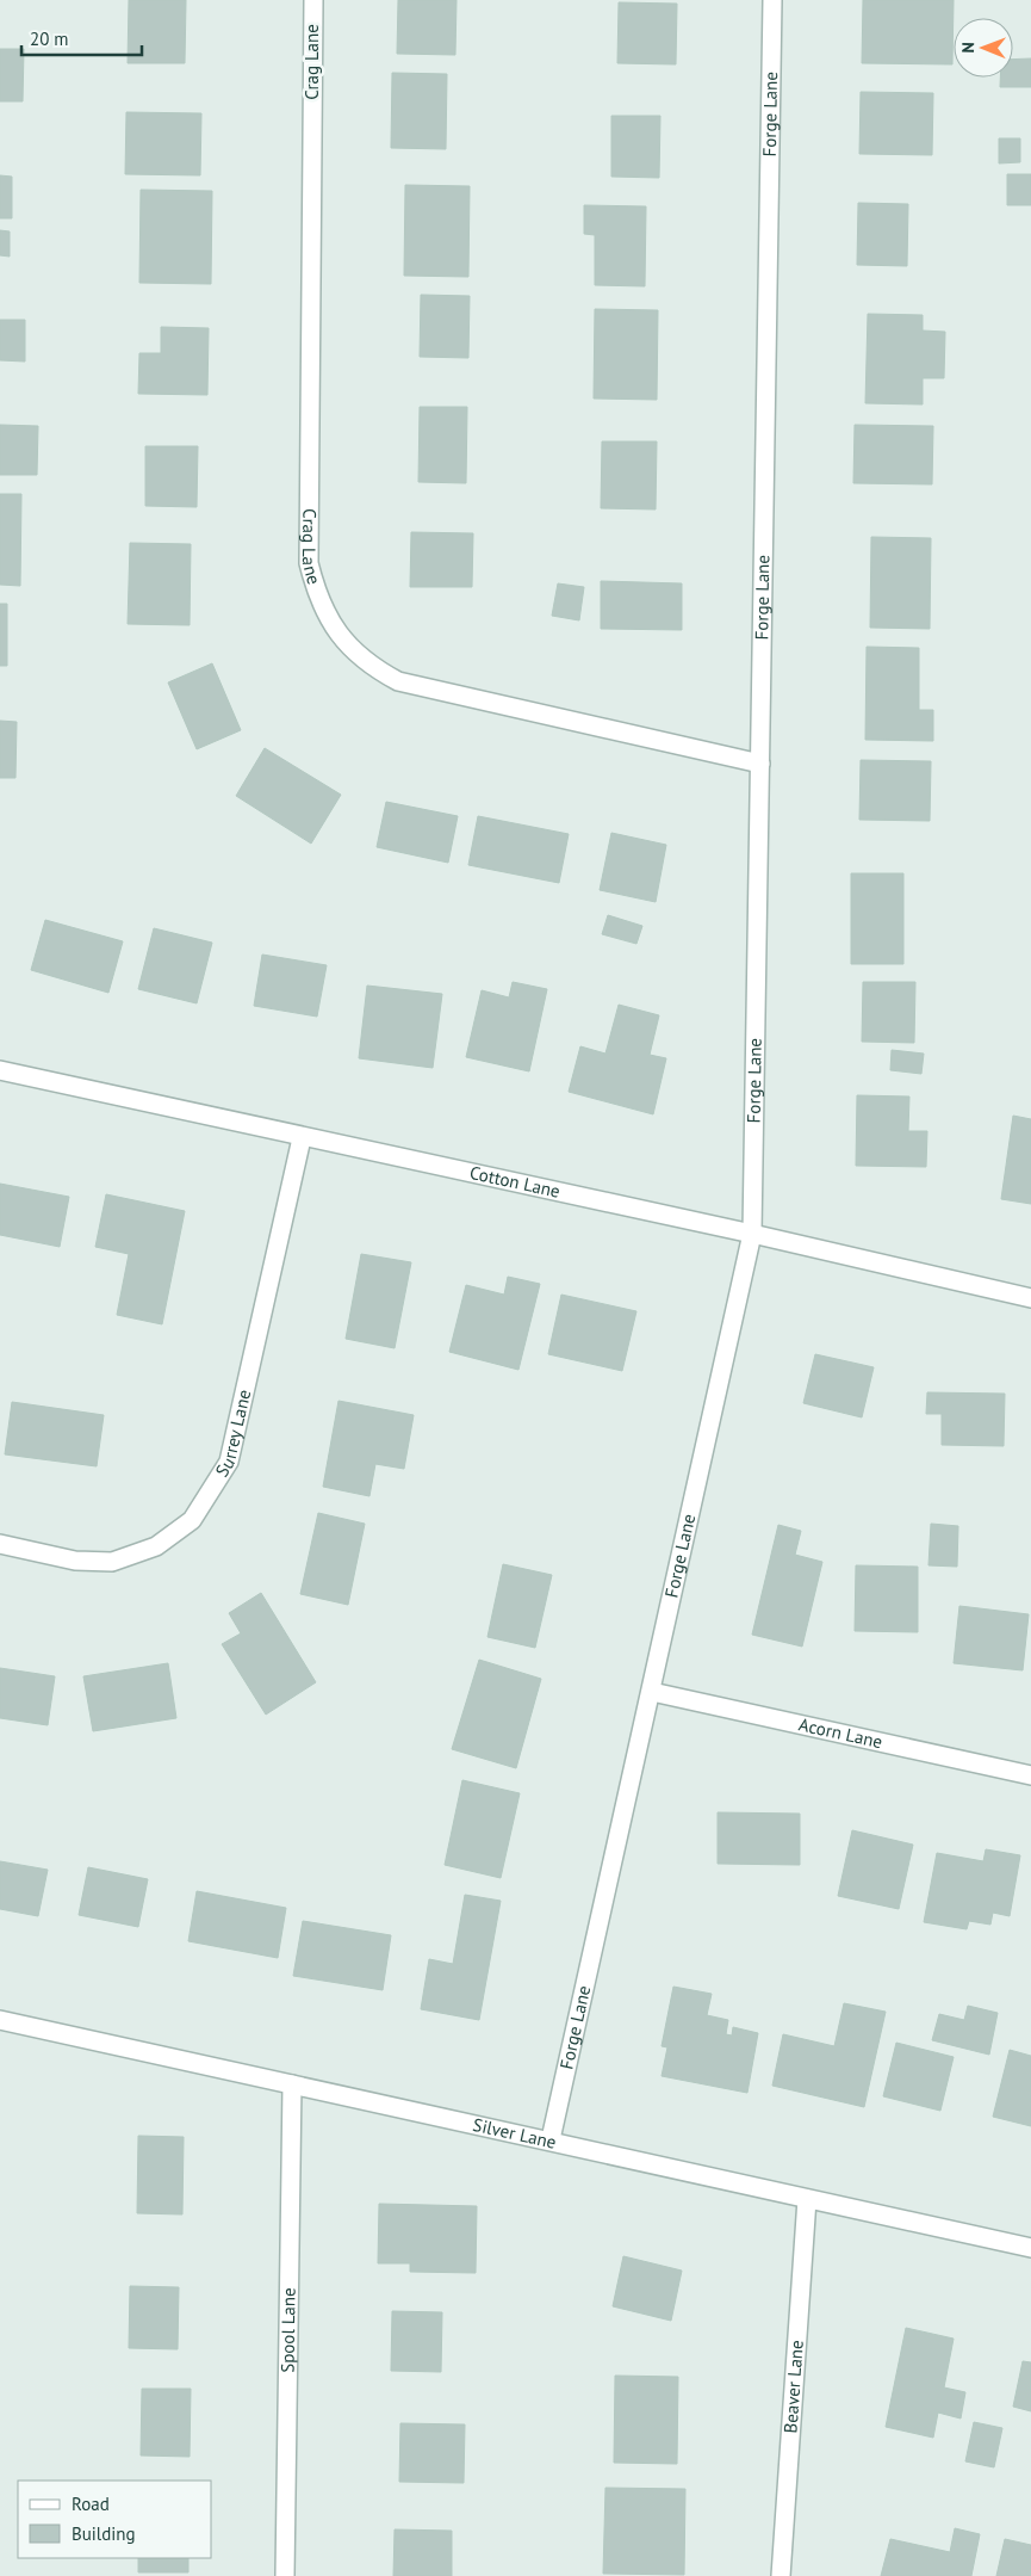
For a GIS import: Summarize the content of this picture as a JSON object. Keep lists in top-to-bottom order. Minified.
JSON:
{"streets":{"street":["Crag Lane","Forge Lane","Cotton Lane","Surrey Lane","Acorn Lane","Silver Lane","Spool Lane","Beaver Lane"]},"crossings":[["Crag Lane","Forge Lane"],["Forge Lane","Cotton Lane"],["Forge Lane","Acorn Lane"],["Forge Lane","Silver Lane"],["Cotton Lane","Surrey Lane"],["Silver Lane","Spool Lane"],["Silver Lane","Beaver Lane"]],"legend":["Road","Building"],"scale_bar":"20 m","north":"left"}
